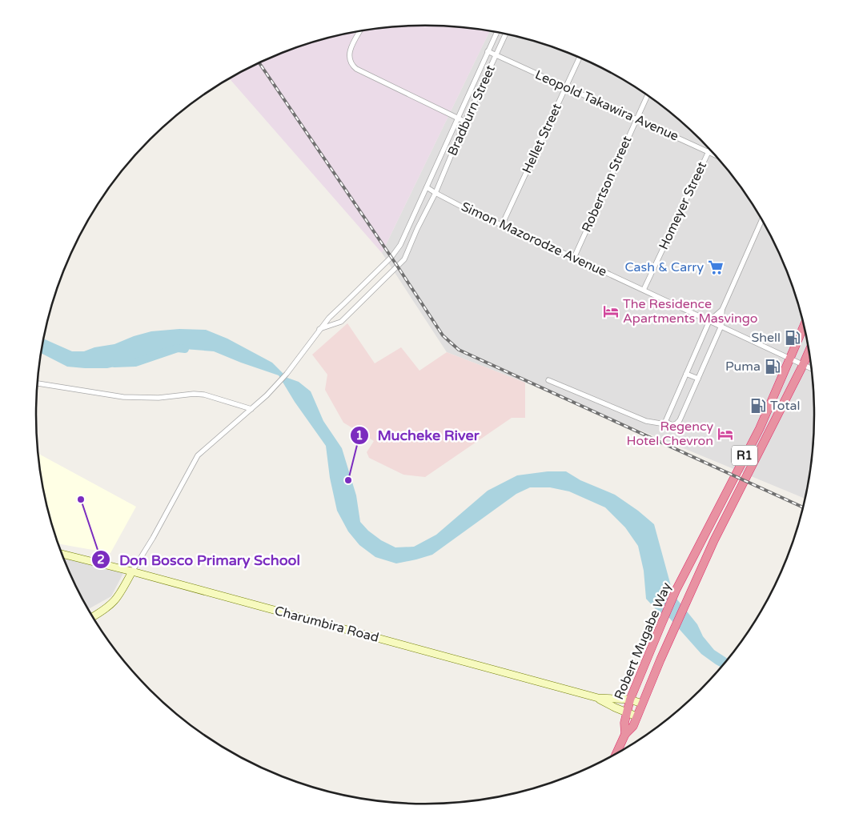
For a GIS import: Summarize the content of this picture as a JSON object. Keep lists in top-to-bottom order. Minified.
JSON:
{"streets":{"highway":["R1","Robert Mugabe Way"],"street":["Leopold Takawira Avenue","Bradburn Street","Hellet Street","Robertson Street","Homeyer Street","Simon Mazorodze Avenue","Charumbira Road"]},"crossings":[["Leopold Takawira Avenue","Bradburn Street"],["Leopold Takawira Avenue","Hellet Street"],["Leopold Takawira Avenue","Robertson Street"],["Leopold Takawira Avenue","Homeyer Street"],["Bradburn Street","Simon Mazorodze Avenue"],["Bradburn Street","Charumbira Road"],["Hellet Street","Simon Mazorodze Avenue"],["Robertson Street","Simon Mazorodze Avenue"],["Homeyer Street","Simon Mazorodze Avenue"],["Simon Mazorodze Avenue","Robert Mugabe Way"],["R1","Robert Mugabe Way"],["Charumbira Road","Robert Mugabe Way"]],"places":{"supermarket":["Cash & Carry"],"hotel":["The Residence Apartments Masvingo","Regency Hotel Chevron"],"fuel station":["Shell","Puma","Total"],"other":["Mucheke River","Don Bosco Primary School"]}}
